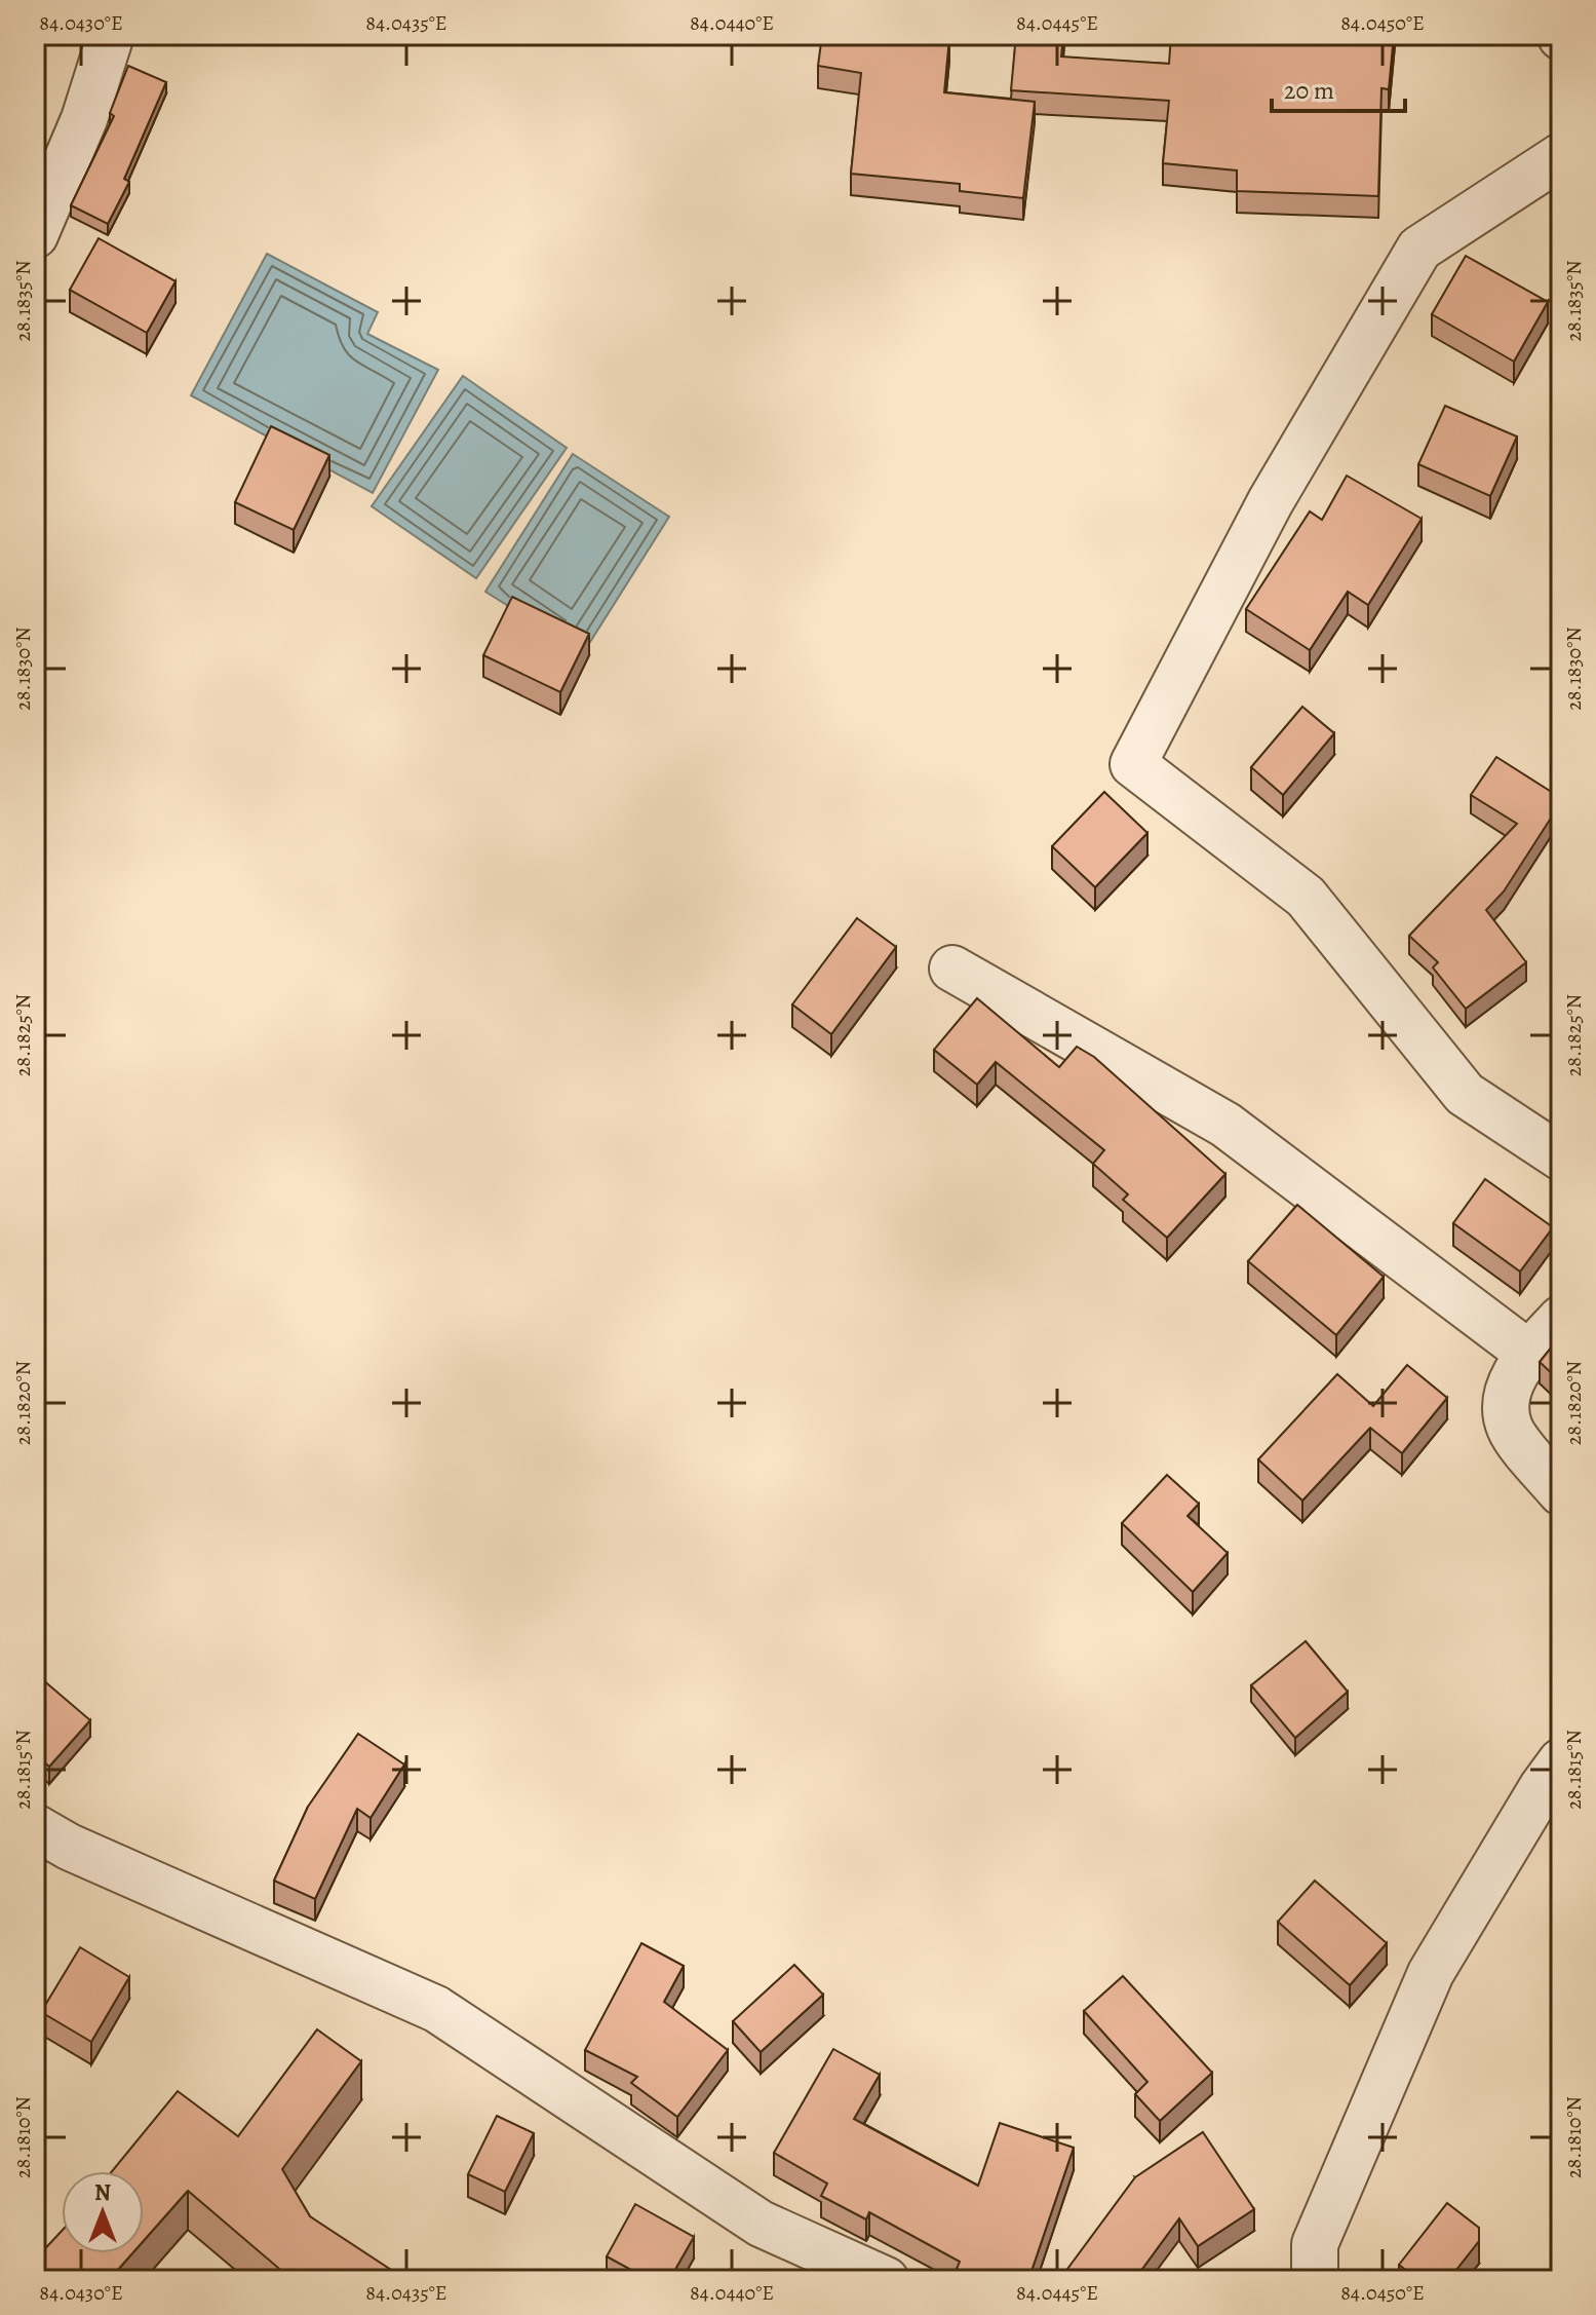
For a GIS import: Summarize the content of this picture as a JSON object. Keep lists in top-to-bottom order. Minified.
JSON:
{"scale_bar":"20 m","north":"top","coordinates":["84.0430°E","84.0435°E","84.0440°E","84.0445°E","84.0450°E","28.1835°N","28.1830°N","28.1825°N","28.1820°N","28.1815°N","28.1810°N"]}
